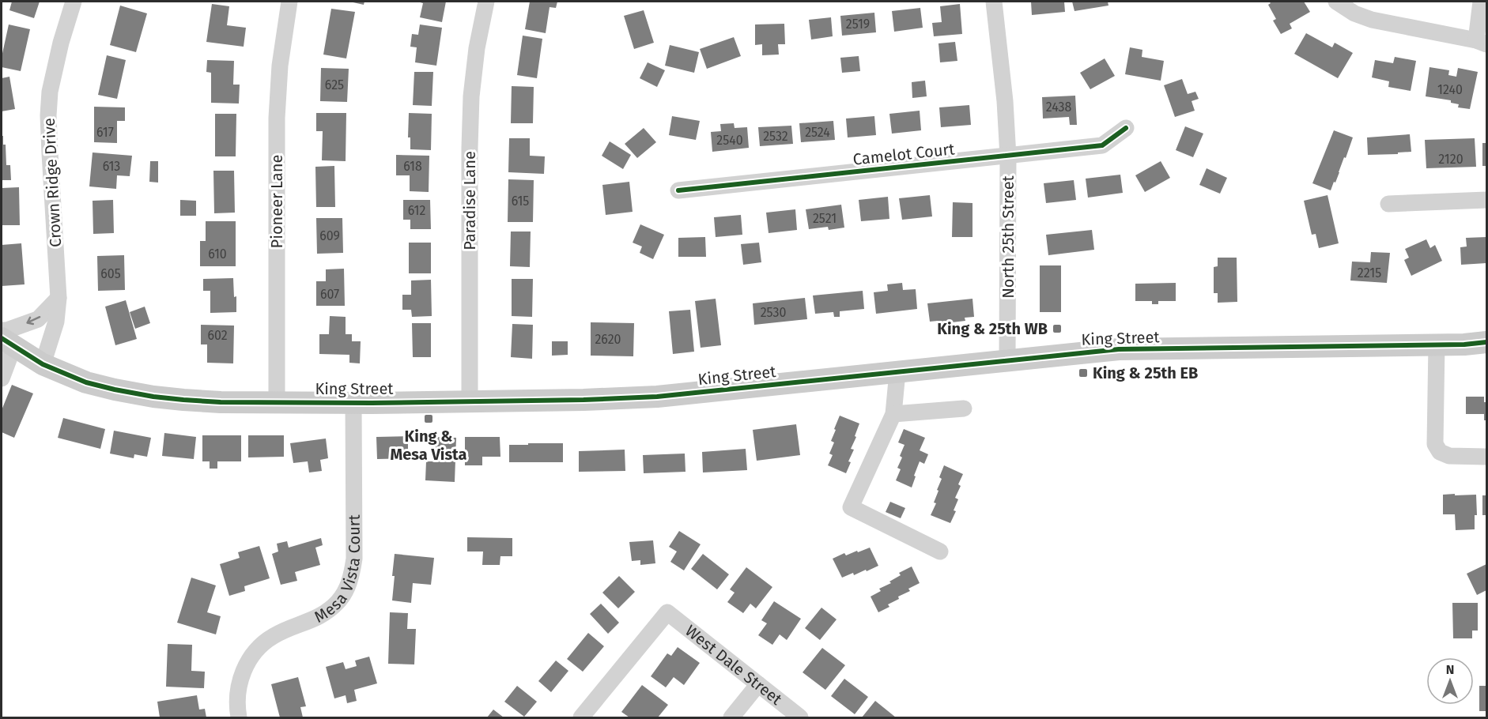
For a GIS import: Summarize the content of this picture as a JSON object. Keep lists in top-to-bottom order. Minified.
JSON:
{"streets":{"street":["Camelot Court","Crown Ridge Drive","Paradise Lane","Pioneer Lane","North 25th Street","King Street","Mesa Vista Court","West Dale Street"]},"crossings":[["Camelot Court","North 25th Street"],["Crown Ridge Drive","King Street"],["Paradise Lane","King Street"],["Pioneer Lane","King Street"],["North 25th Street","King Street"],["King Street","Mesa Vista Court"]],"places":{"transit":["King & 25th WB","King & 25th EB","King & Mesa Vista"]},"house_numbers":["2519","625","1240","2438","617","2524","2532","2540","2120","613","618","615","612","2521","609","610","2215","605","607","2530","602","2620"],"north":"top"}
